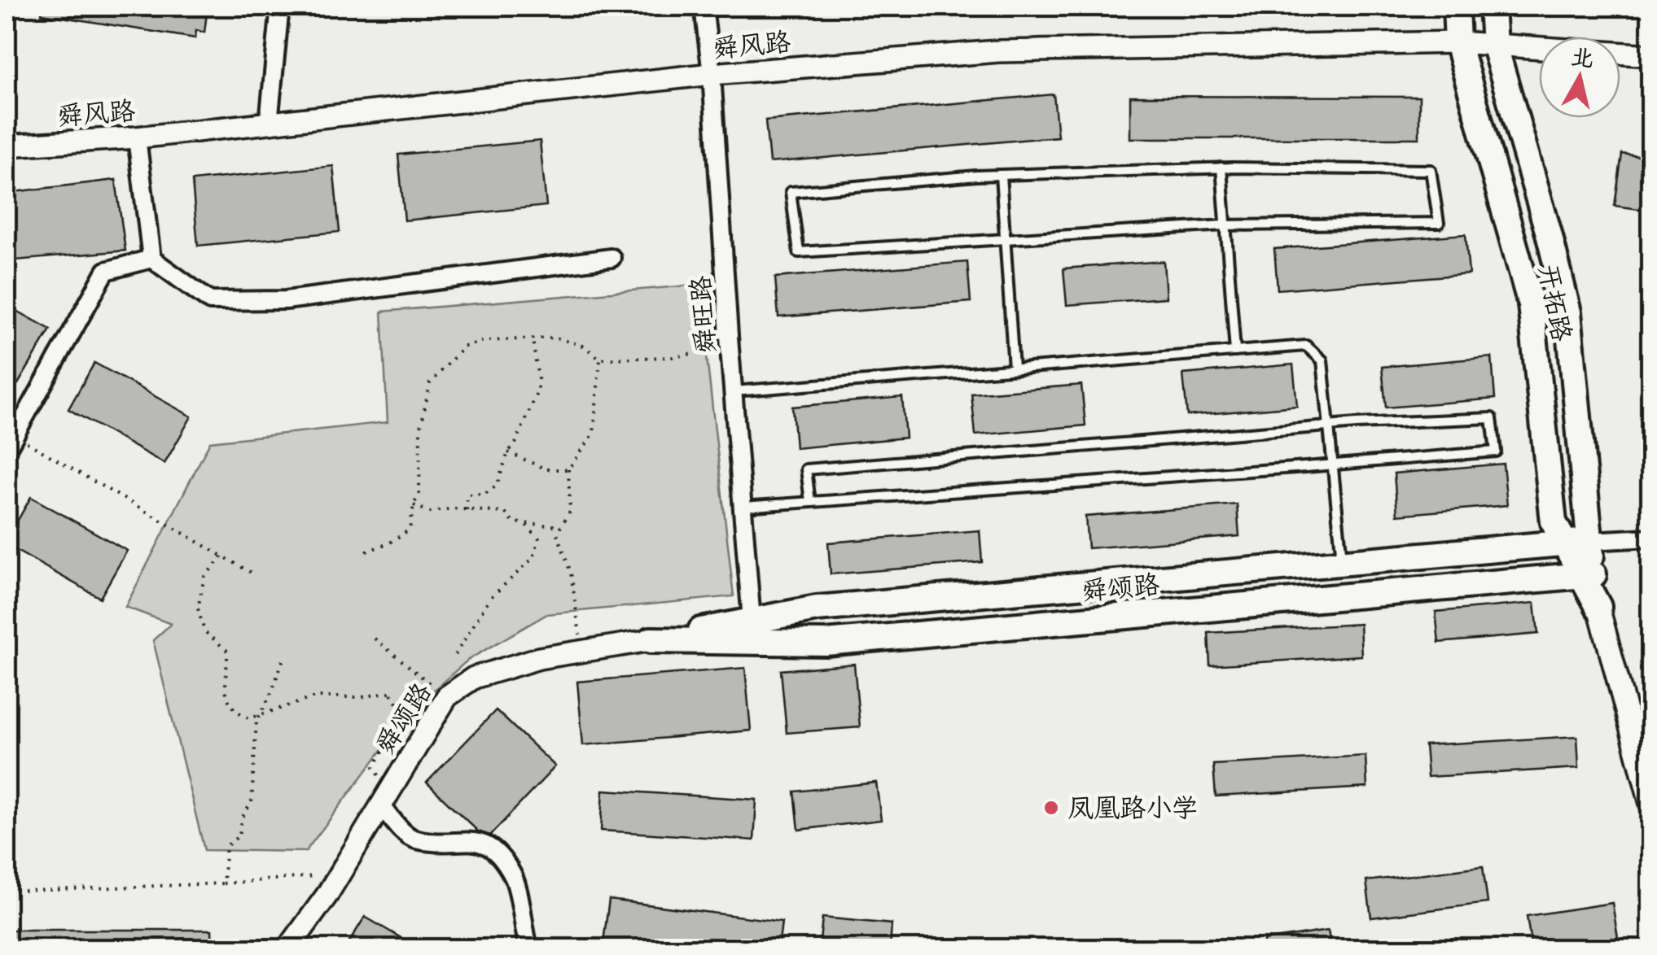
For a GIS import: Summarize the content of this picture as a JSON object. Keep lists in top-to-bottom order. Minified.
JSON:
{"streets":{"main road":["开拓路","舜颂路"],"street":["舜风路","舜旺路"]},"crossings":[["舜风路","开拓路"],["舜风路","舜旺路"],["开拓路","舜颂路"],["舜旺路","舜颂路"]],"places":["凤凰路小学"],"north":"top"}
